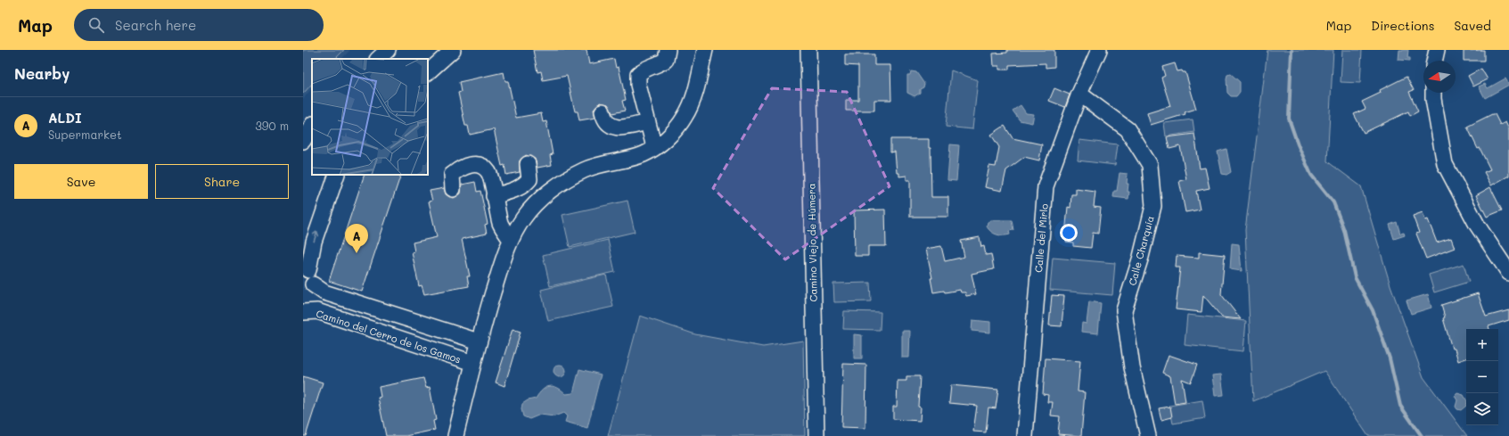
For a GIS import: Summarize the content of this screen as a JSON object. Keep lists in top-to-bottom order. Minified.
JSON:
{"streets":{"street":["Calle del Mirlo","Camino Viejo de Húmera","Calle Charquía","Camino del Cerro de los Gamos"]},"crossings":[["Calle del Mirlo","Calle Charquía"]],"north":"left","page":{"header":"Map","search":"Search here","nav":["Map","Directions","Saved"],"heading":"Nearby","list":[{"mark":"A","name":"ALDI","note":"Supermarket","value":"390 m"}],"buttons":["Save","Share"],"pins":"A","map_buttons":["+","−"]}}
